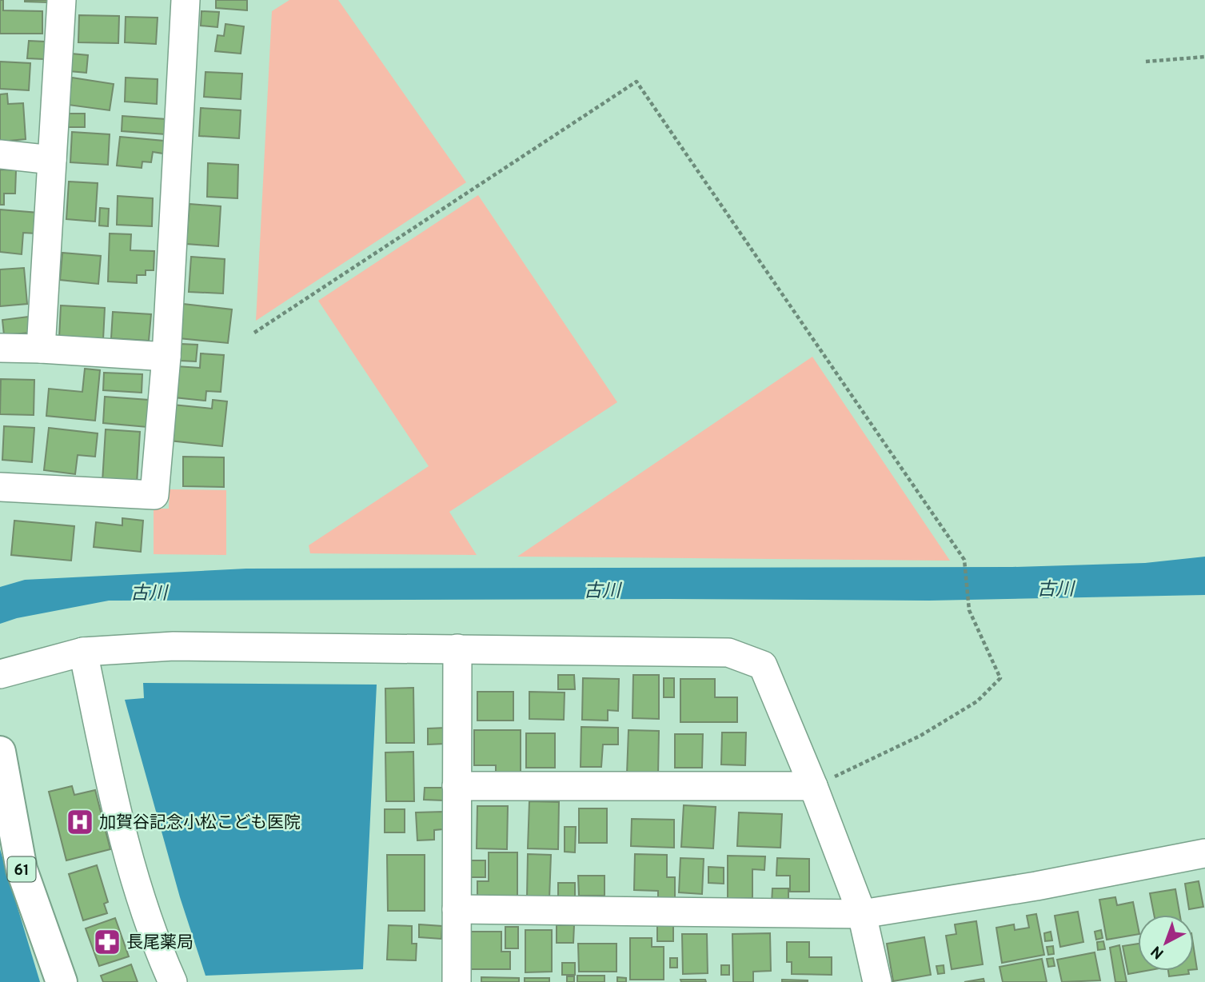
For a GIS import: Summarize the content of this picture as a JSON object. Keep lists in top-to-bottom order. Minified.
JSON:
{"streets":{"main road":["61"]},"water":["古川"],"places":{"hospital":["加賀谷記念小松こども医院"],"pharmacy":["長尾薬局"]},"north":"bottom left"}
